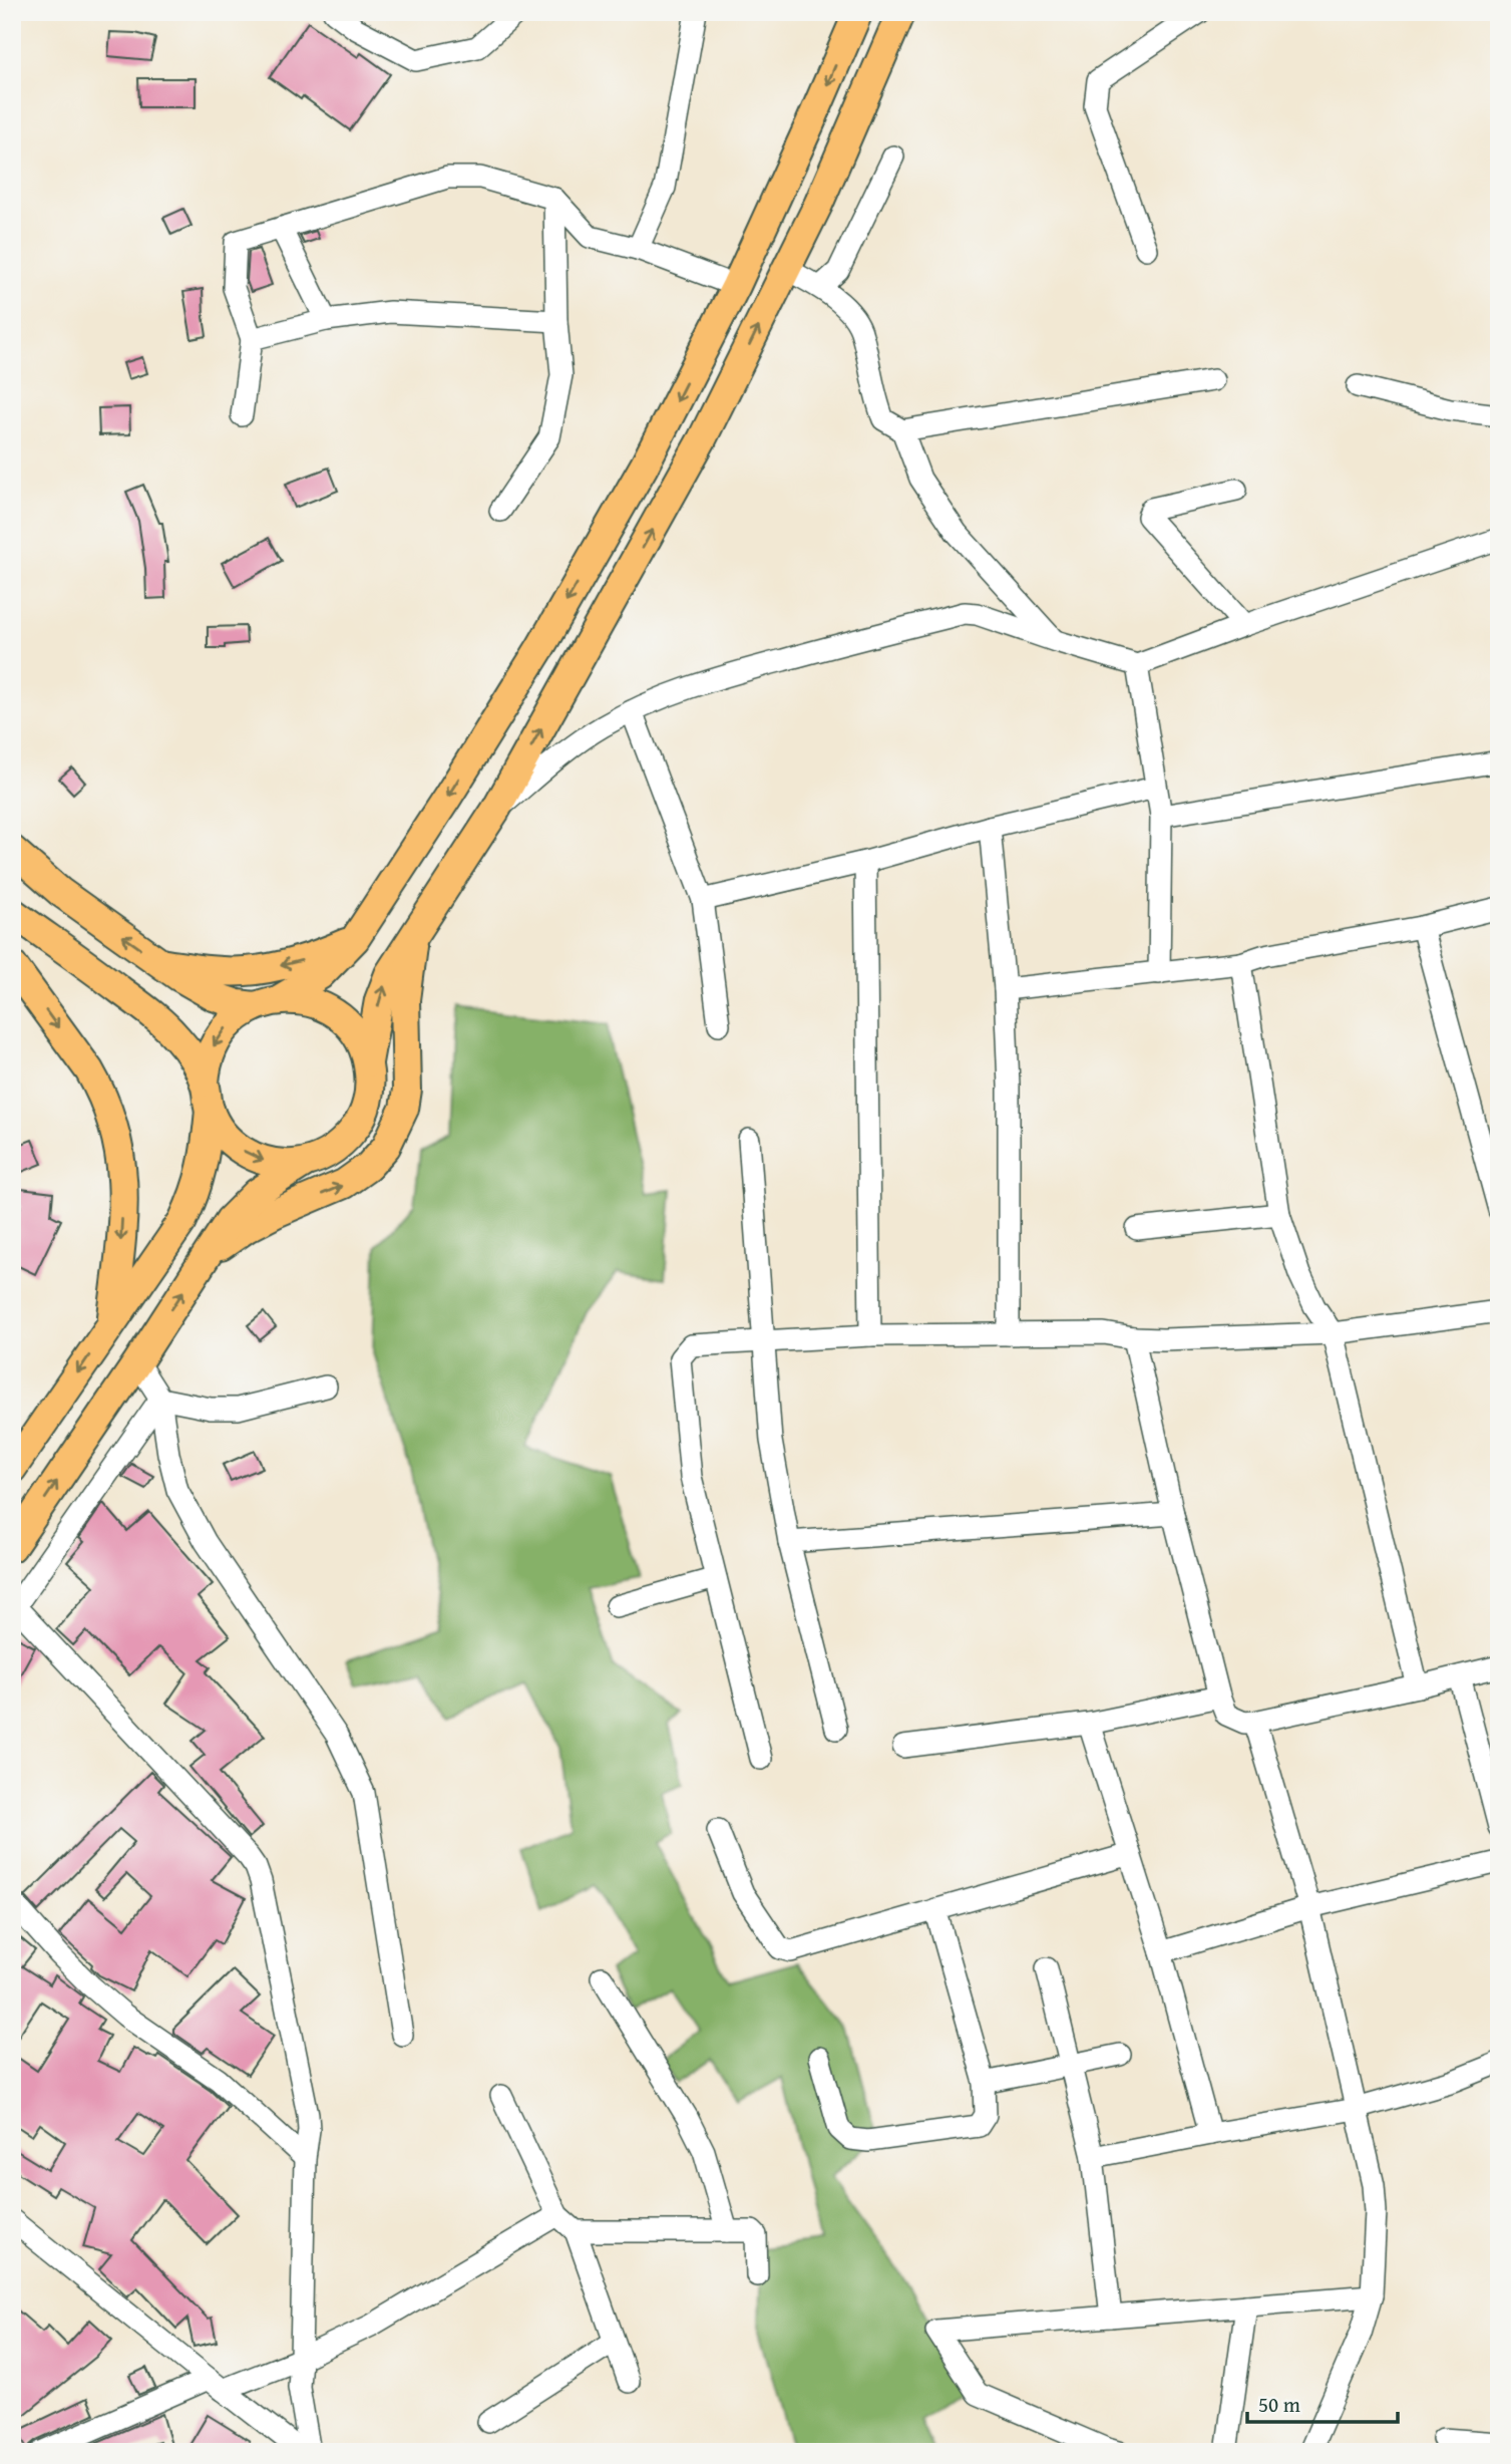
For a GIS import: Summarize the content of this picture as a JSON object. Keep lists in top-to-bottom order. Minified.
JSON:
{"scale_bar":"50 m"}
